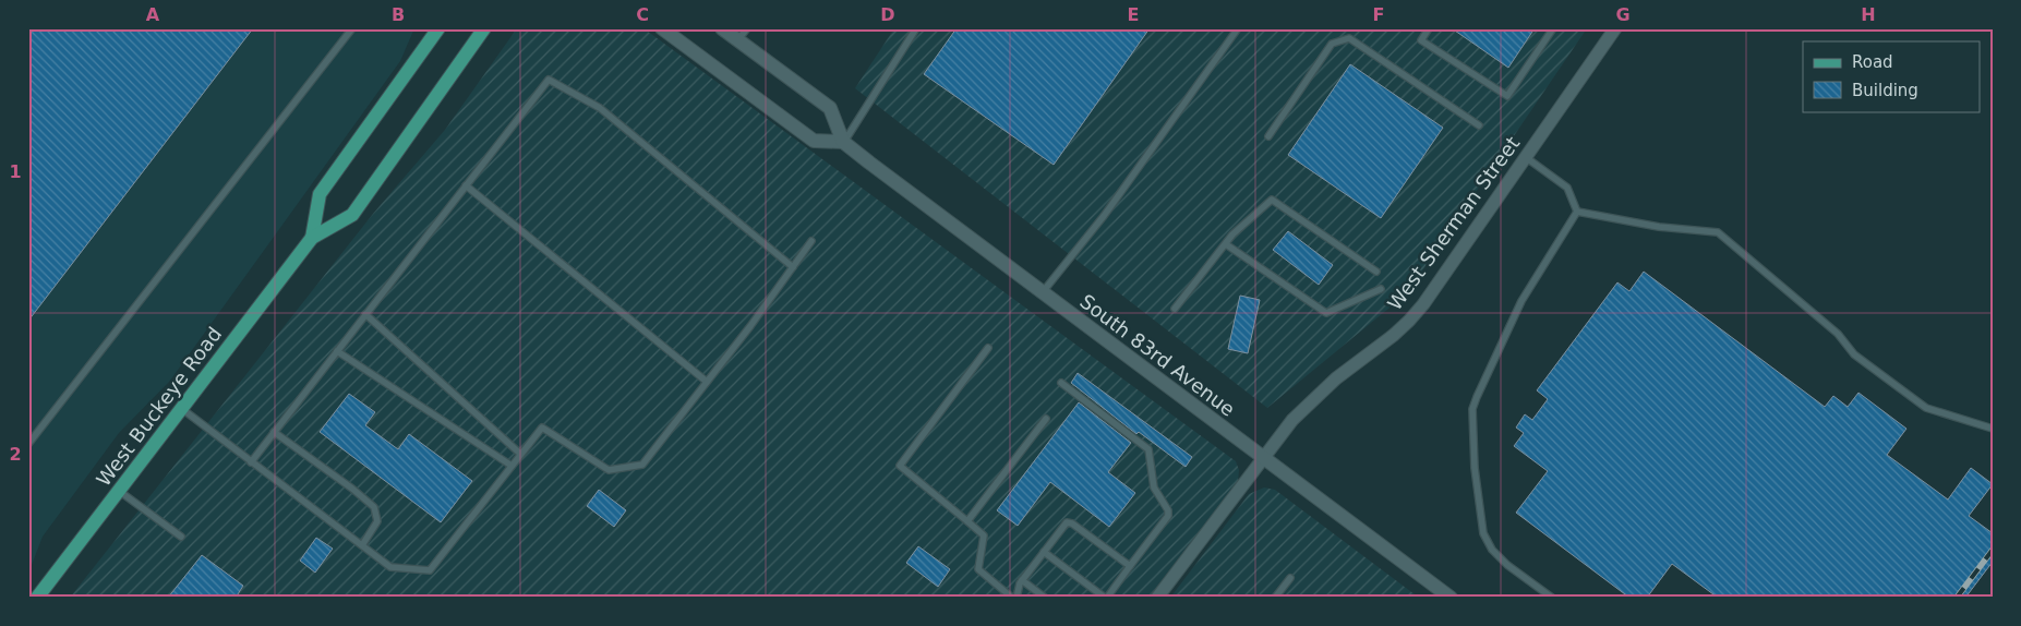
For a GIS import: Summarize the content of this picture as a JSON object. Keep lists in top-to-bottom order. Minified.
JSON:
{"streets":{"main road":["South 83rd Avenue","West Buckeye Road"],"street":["West Sherman Street"]},"crossings":[["West Sherman Street","South 83rd Avenue"]],"legend":["Road","Building"],"grid":{"columns":["A","B","C","D","E","F","G","H"],"rows":["1","2"]}}
